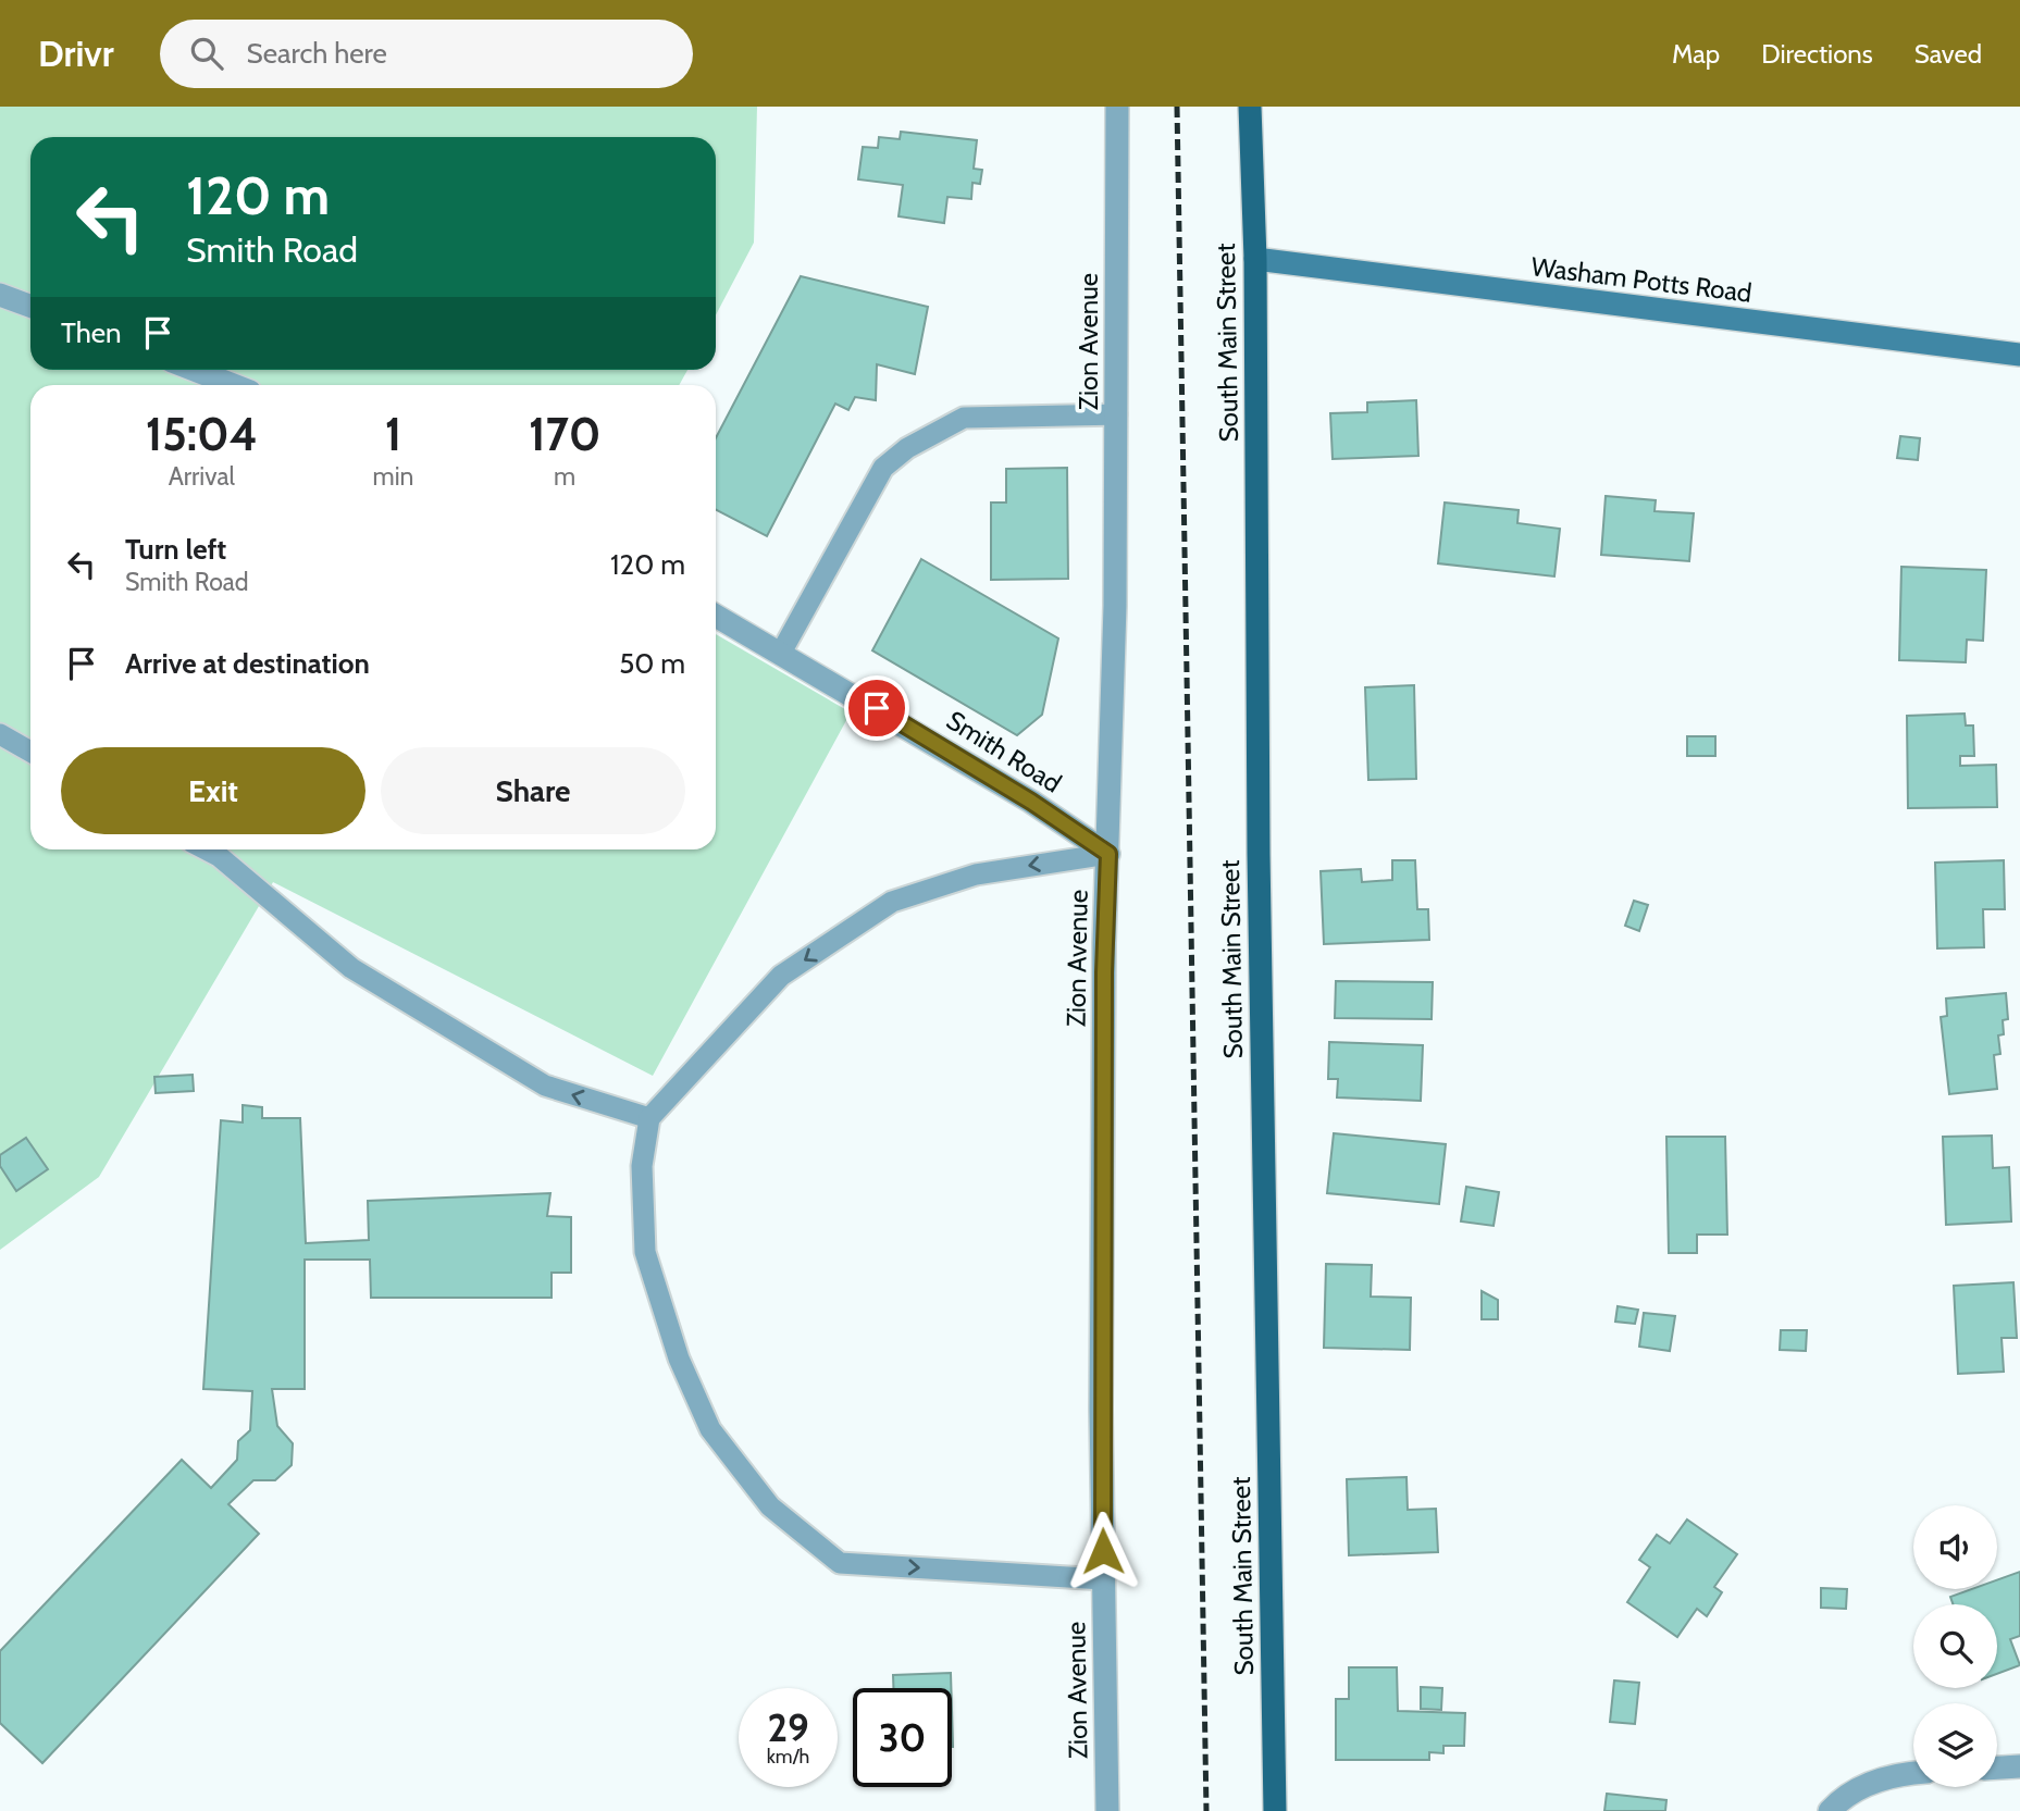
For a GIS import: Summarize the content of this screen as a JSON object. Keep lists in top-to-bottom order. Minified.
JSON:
{"streets":{"main road":["South Main Street"],"street":["Washam Potts Road","Zion Avenue","Smith Road"]},"crossings":[["Washam Potts Road","South Main Street"],["Zion Avenue","Smith Road"]],"page":{"header":"Drivr","search":"Search here","nav":["Map","Directions","Saved"],"turn":["120 m","Smith Road"],"then":"Then","eta":["15:04","Arrival","1","min","170","m"],"list":[{"name":"Turn left","note":"Smith Road","value":"120 m"},{"name":"Arrive at destination","value":"50 m"}],"buttons":["Exit","Share"],"speed":"29 km/h","limit":"30"}}
